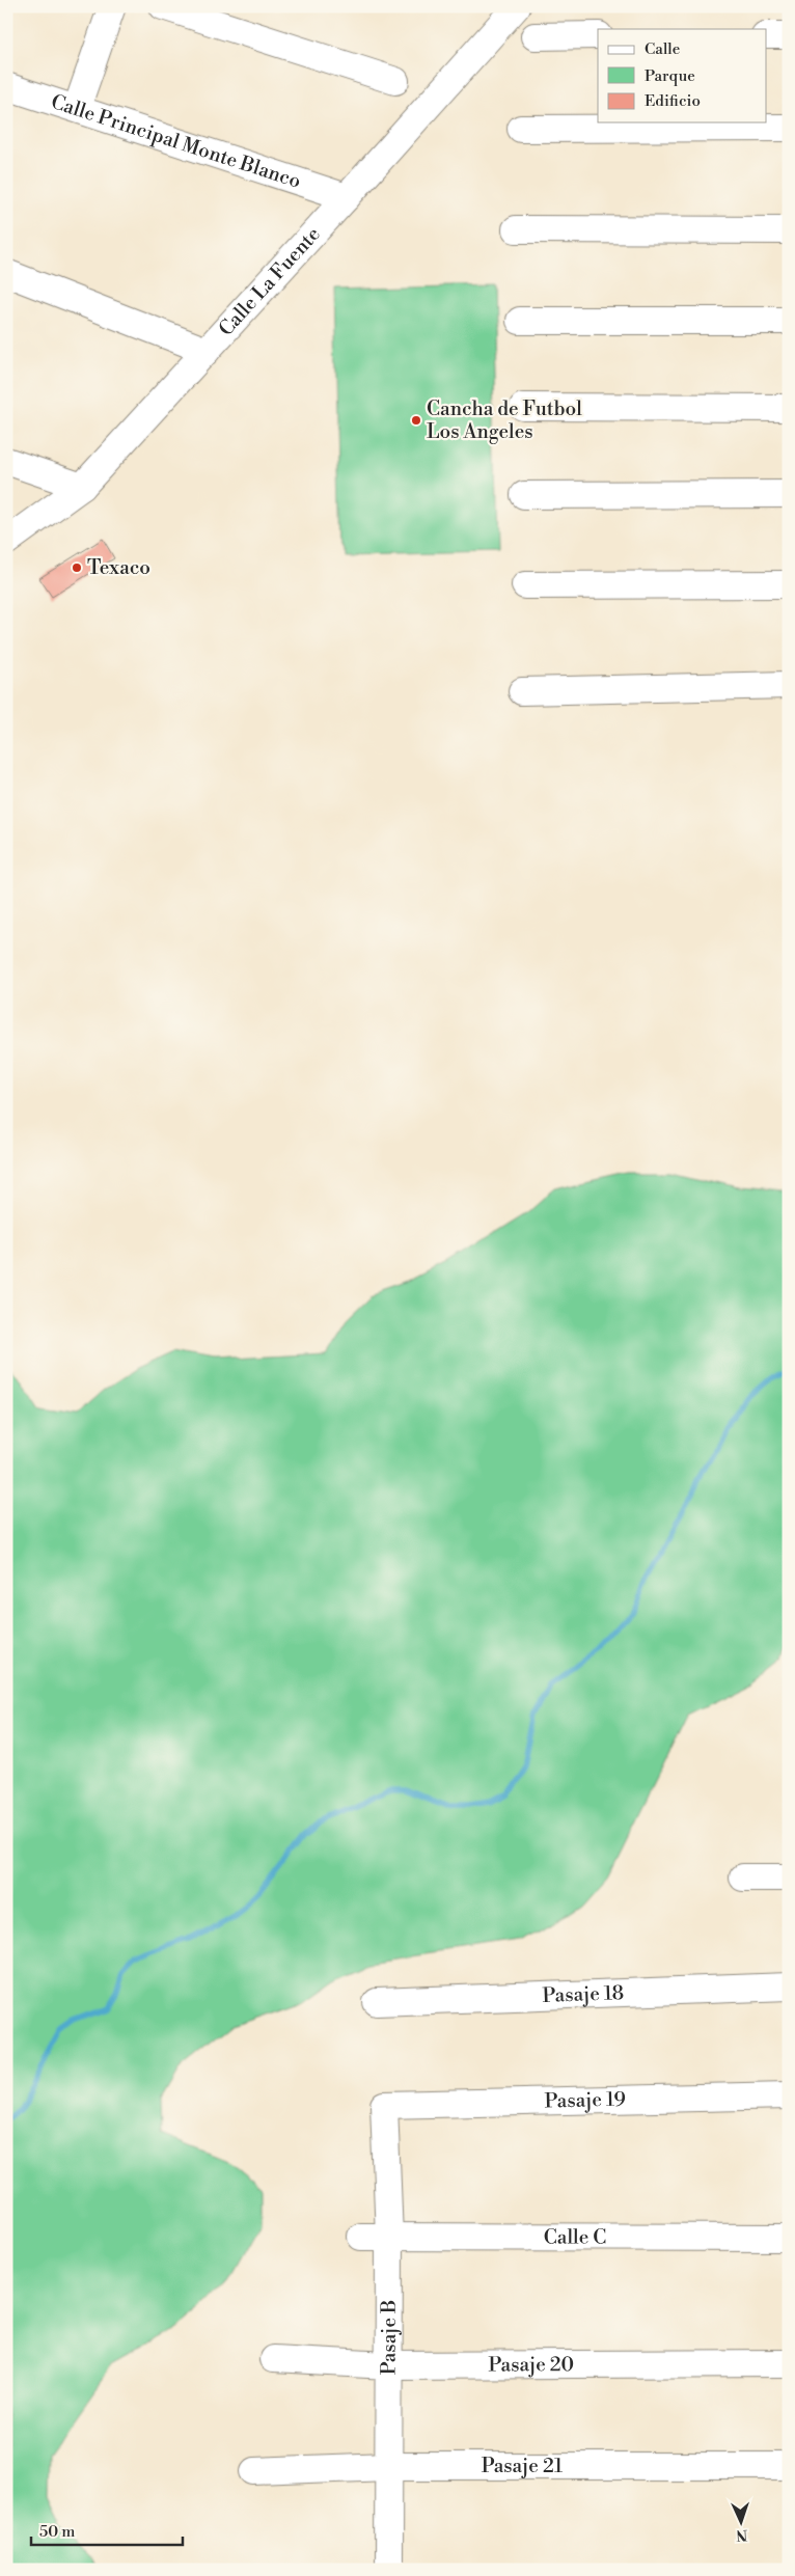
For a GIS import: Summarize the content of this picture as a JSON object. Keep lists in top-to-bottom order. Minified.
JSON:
{"streets":{"street":["Calle Principal Monte Blanco","Calle La Fuente","Pasaje 18","Pasaje 19","Calle C","Pasaje B","Pasaje 20","Pasaje 21"]},"crossings":[["Calle Principal Monte Blanco","Calle La Fuente"],["Pasaje 19","Pasaje B"],["Calle C","Pasaje B"],["Pasaje B","Pasaje 20"],["Pasaje B","Pasaje 21"]],"places":["Cancha de Futbol Los Angeles","Texaco"],"legend":["Calle","Parque","Edificio"],"scale_bar":"50 m","north":"bottom"}
